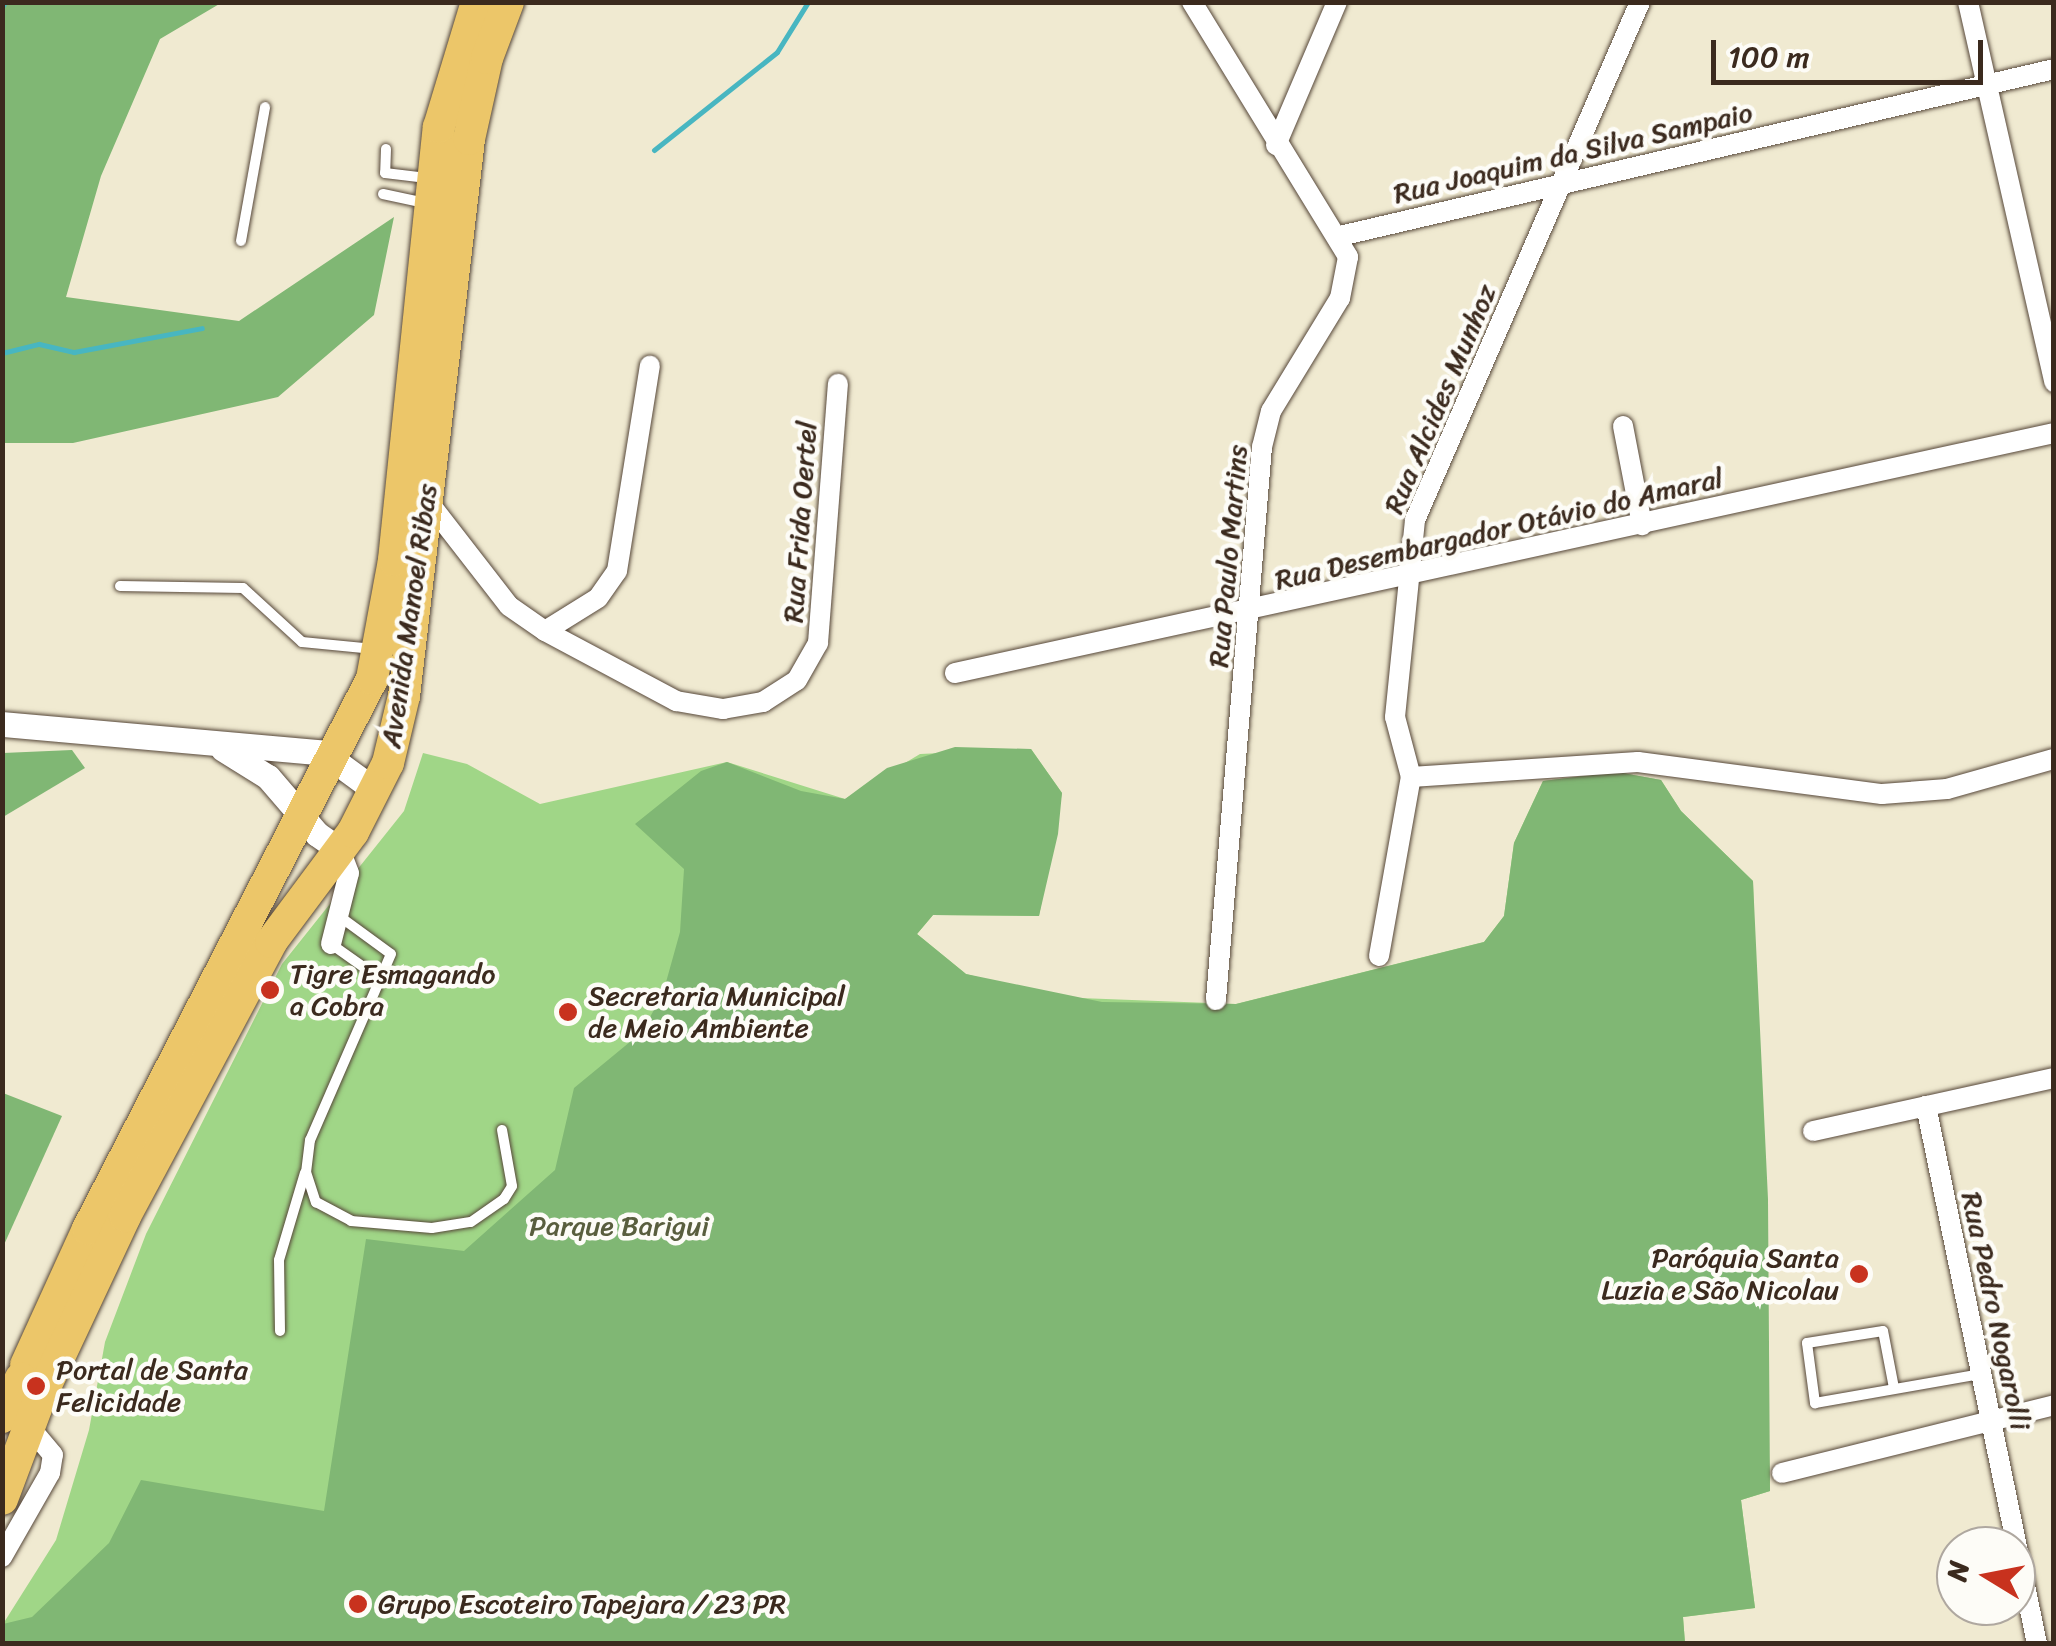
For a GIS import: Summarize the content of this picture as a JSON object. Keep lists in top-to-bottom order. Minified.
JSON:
{"streets":{"main road":["Avenida Manoel Ribas"],"street":["Rua Joaquim da Silva Sampaio","Rua Alcides Munhoz","Rua Frida Oertel","Rua Desembargador Otávio do Amaral","Rua Paulo Martins","Rua Pedro Nogarolli"]},"crossings":[["Rua Joaquim da Silva Sampaio","Rua Alcides Munhoz"],["Rua Joaquim da Silva Sampaio","Rua Paulo Martins"],["Rua Alcides Munhoz","Rua Desembargador Otávio do Amaral"],["Rua Frida Oertel","Avenida Manoel Ribas"],["Rua Desembargador Otávio do Amaral","Rua Paulo Martins"]],"parks":["Parque Barigui"],"places":["Tigre Esmagando a Cobra","Secretaria Municipal de Meio Ambiente","Paróquia Santa Luzia e São Nicolau","Portal de Santa Felicidade","Grupo Escoteiro Tapejara / 23 PR"],"scale_bar":"100 m","north":"left"}
